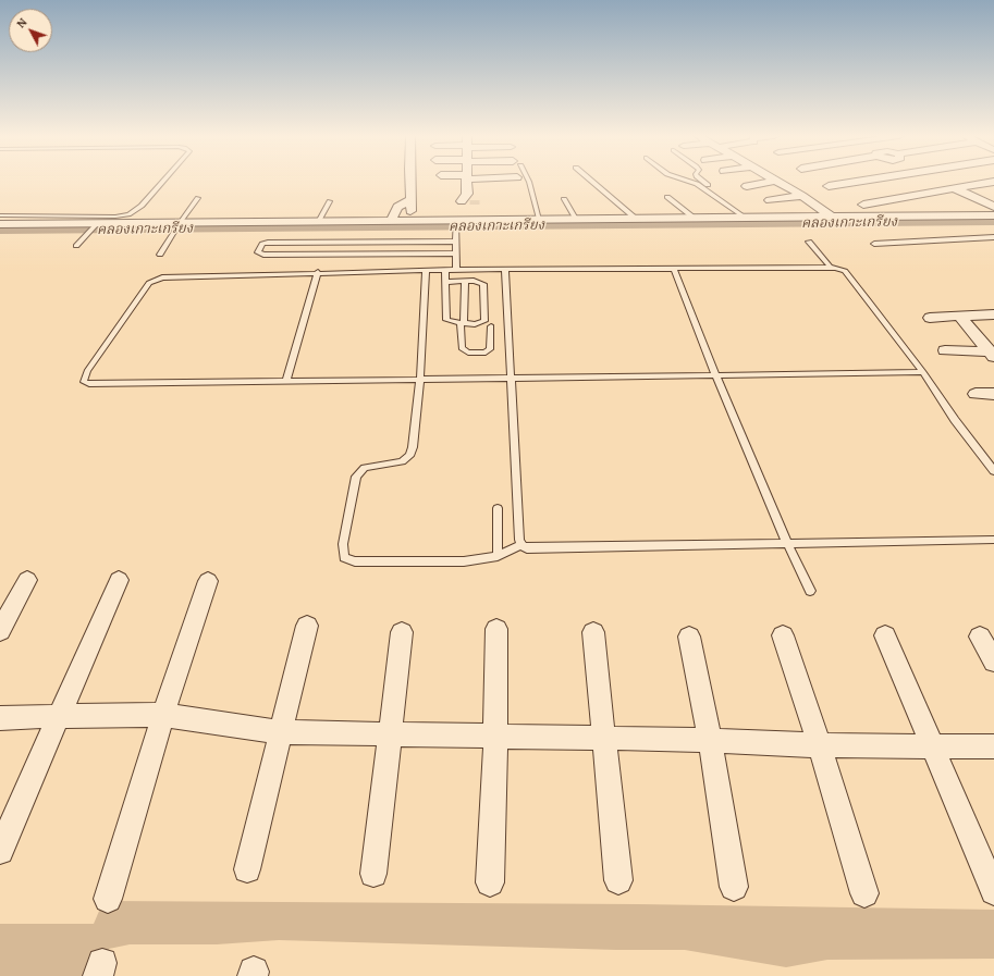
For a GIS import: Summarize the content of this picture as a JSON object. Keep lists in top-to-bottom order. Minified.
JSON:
{"water":["คลองเกาะเกรียง"],"north":"top left"}
